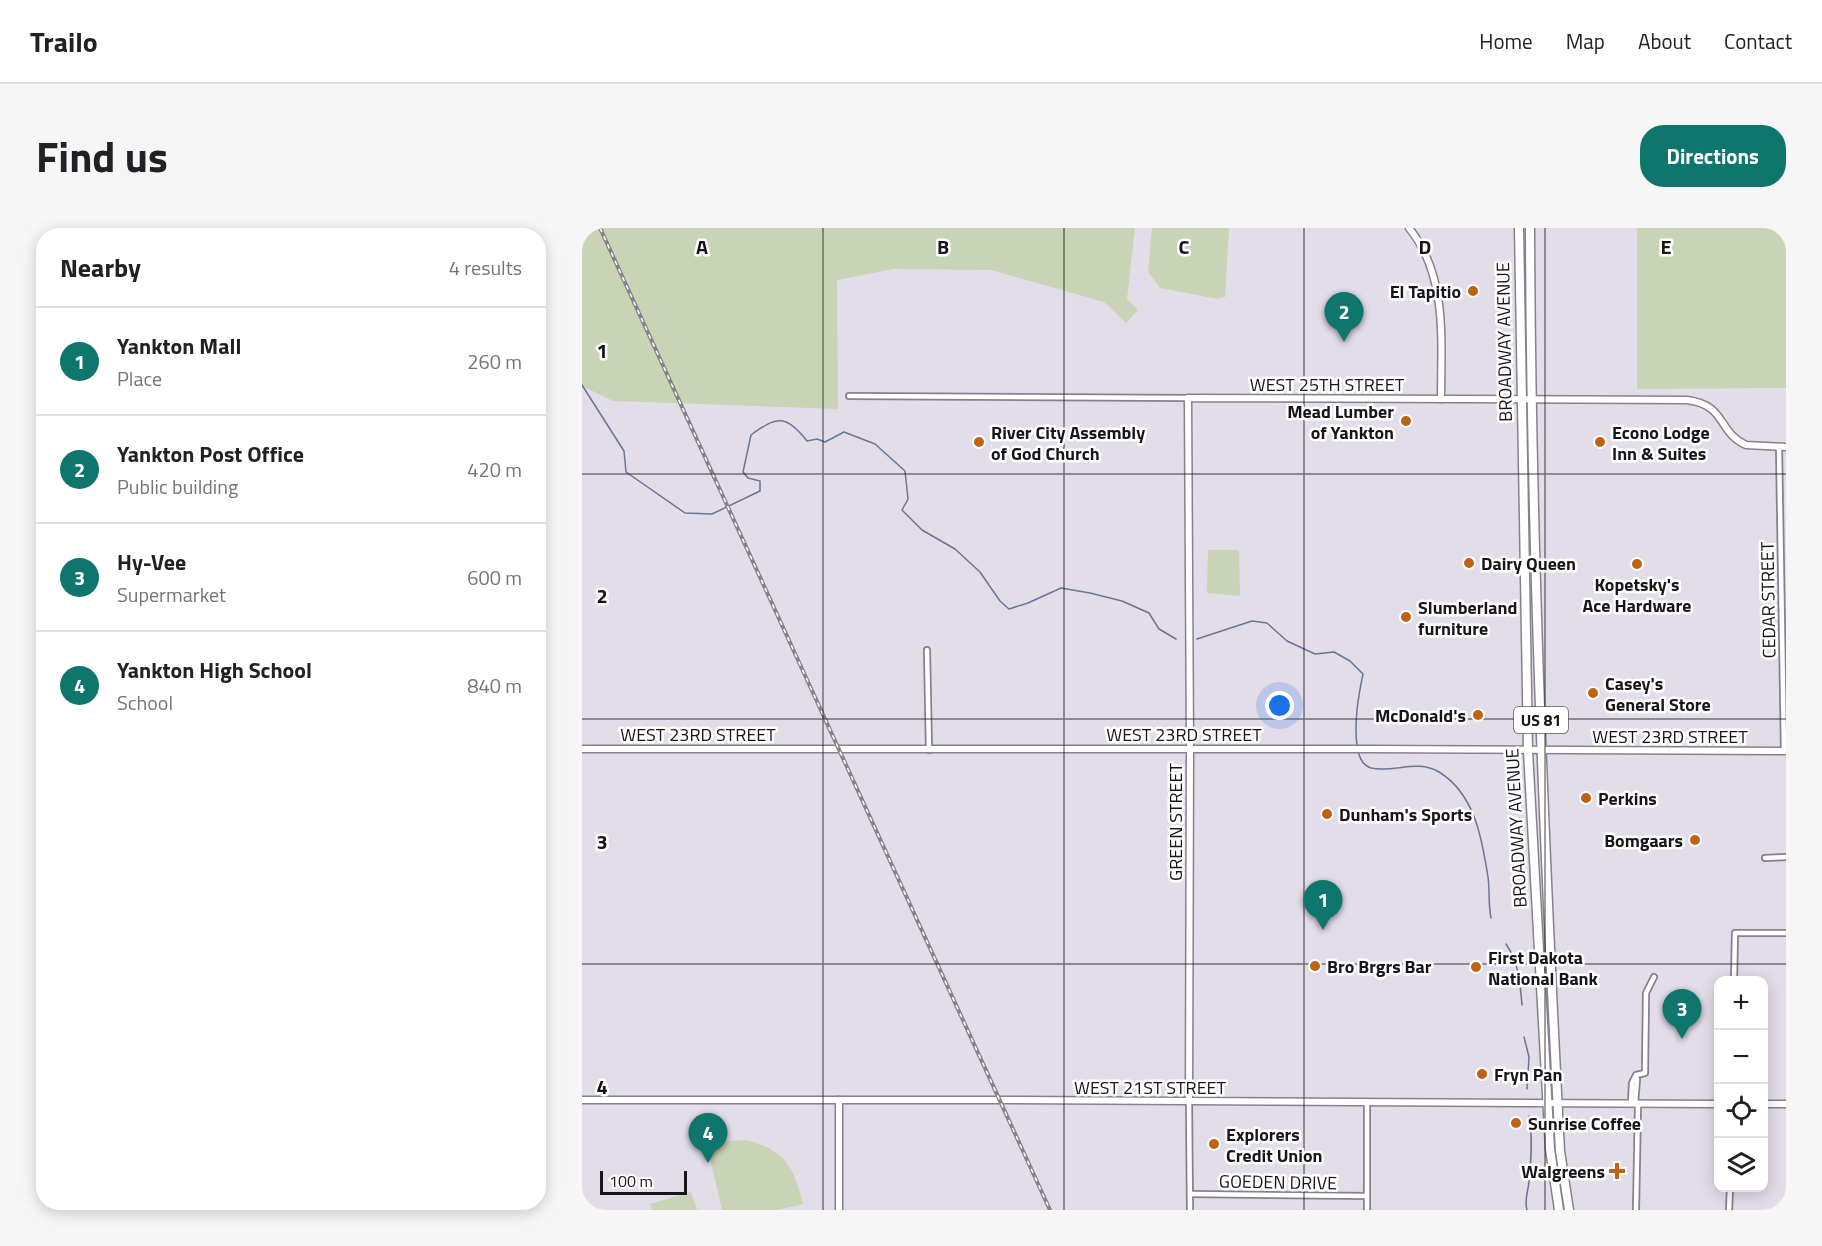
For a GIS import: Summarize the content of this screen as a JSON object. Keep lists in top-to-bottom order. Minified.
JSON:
{"streets":{"highway":["BROADWAY AVENUE","US 81"],"street":["WEST 25TH STREET","CEDAR STREET","WEST 23RD STREET","GREEN STREET","WEST 21ST STREET","GOEDEN DRIVE"]},"crossings":[["BROADWAY AVENUE","WEST 25TH STREET"],["BROADWAY AVENUE","WEST 23RD STREET"],["BROADWAY AVENUE","WEST 21ST STREET"],["WEST 25TH STREET","CEDAR STREET"],["WEST 25TH STREET","GREEN STREET"],["CEDAR STREET","WEST 23RD STREET"],["WEST 23RD STREET","GREEN STREET"],["GREEN STREET","WEST 21ST STREET"],["GREEN STREET","GOEDEN DRIVE"]],"places":{"other":["El Tapitio","Mead Lumber of Yankton","River City Assembly of God Church","Econo Lodge Inn & Suites","Dairy Queen","Kopetsky's Ace Hardware","Slumberland furniture","Casey's General Store","McDonald's","Perkins","Dunham's Sports","Bomgaars","Bro Brgrs Bar","First Dakota National Bank","Fryn Pan","Sunrise Coffee","Explorers Credit Union"],"health":["Walgreens"]},"scale_bar":"100 m","page":{"header":"Trailo","nav":["Home","Map","About","Contact"],"title":"Find us","buttons":"Directions","heading":["Nearby","4 results"],"pins":["2","1","3","4"],"list":[{"mark":"1","name":"Yankton Mall","note":"Place","value":"260 m"},{"mark":"2","name":"Yankton Post Office","note":"Public building","value":"420 m"},{"mark":"3","name":"Hy-Vee","note":"Supermarket","value":"600 m"},{"mark":"4","name":"Yankton High School","note":"School","value":"840 m"}],"map_buttons":["+","−"],"scale":"100 m"},"grid":{"columns":["A","B","C","D","E"],"rows":["1","2","3","4"]}}
